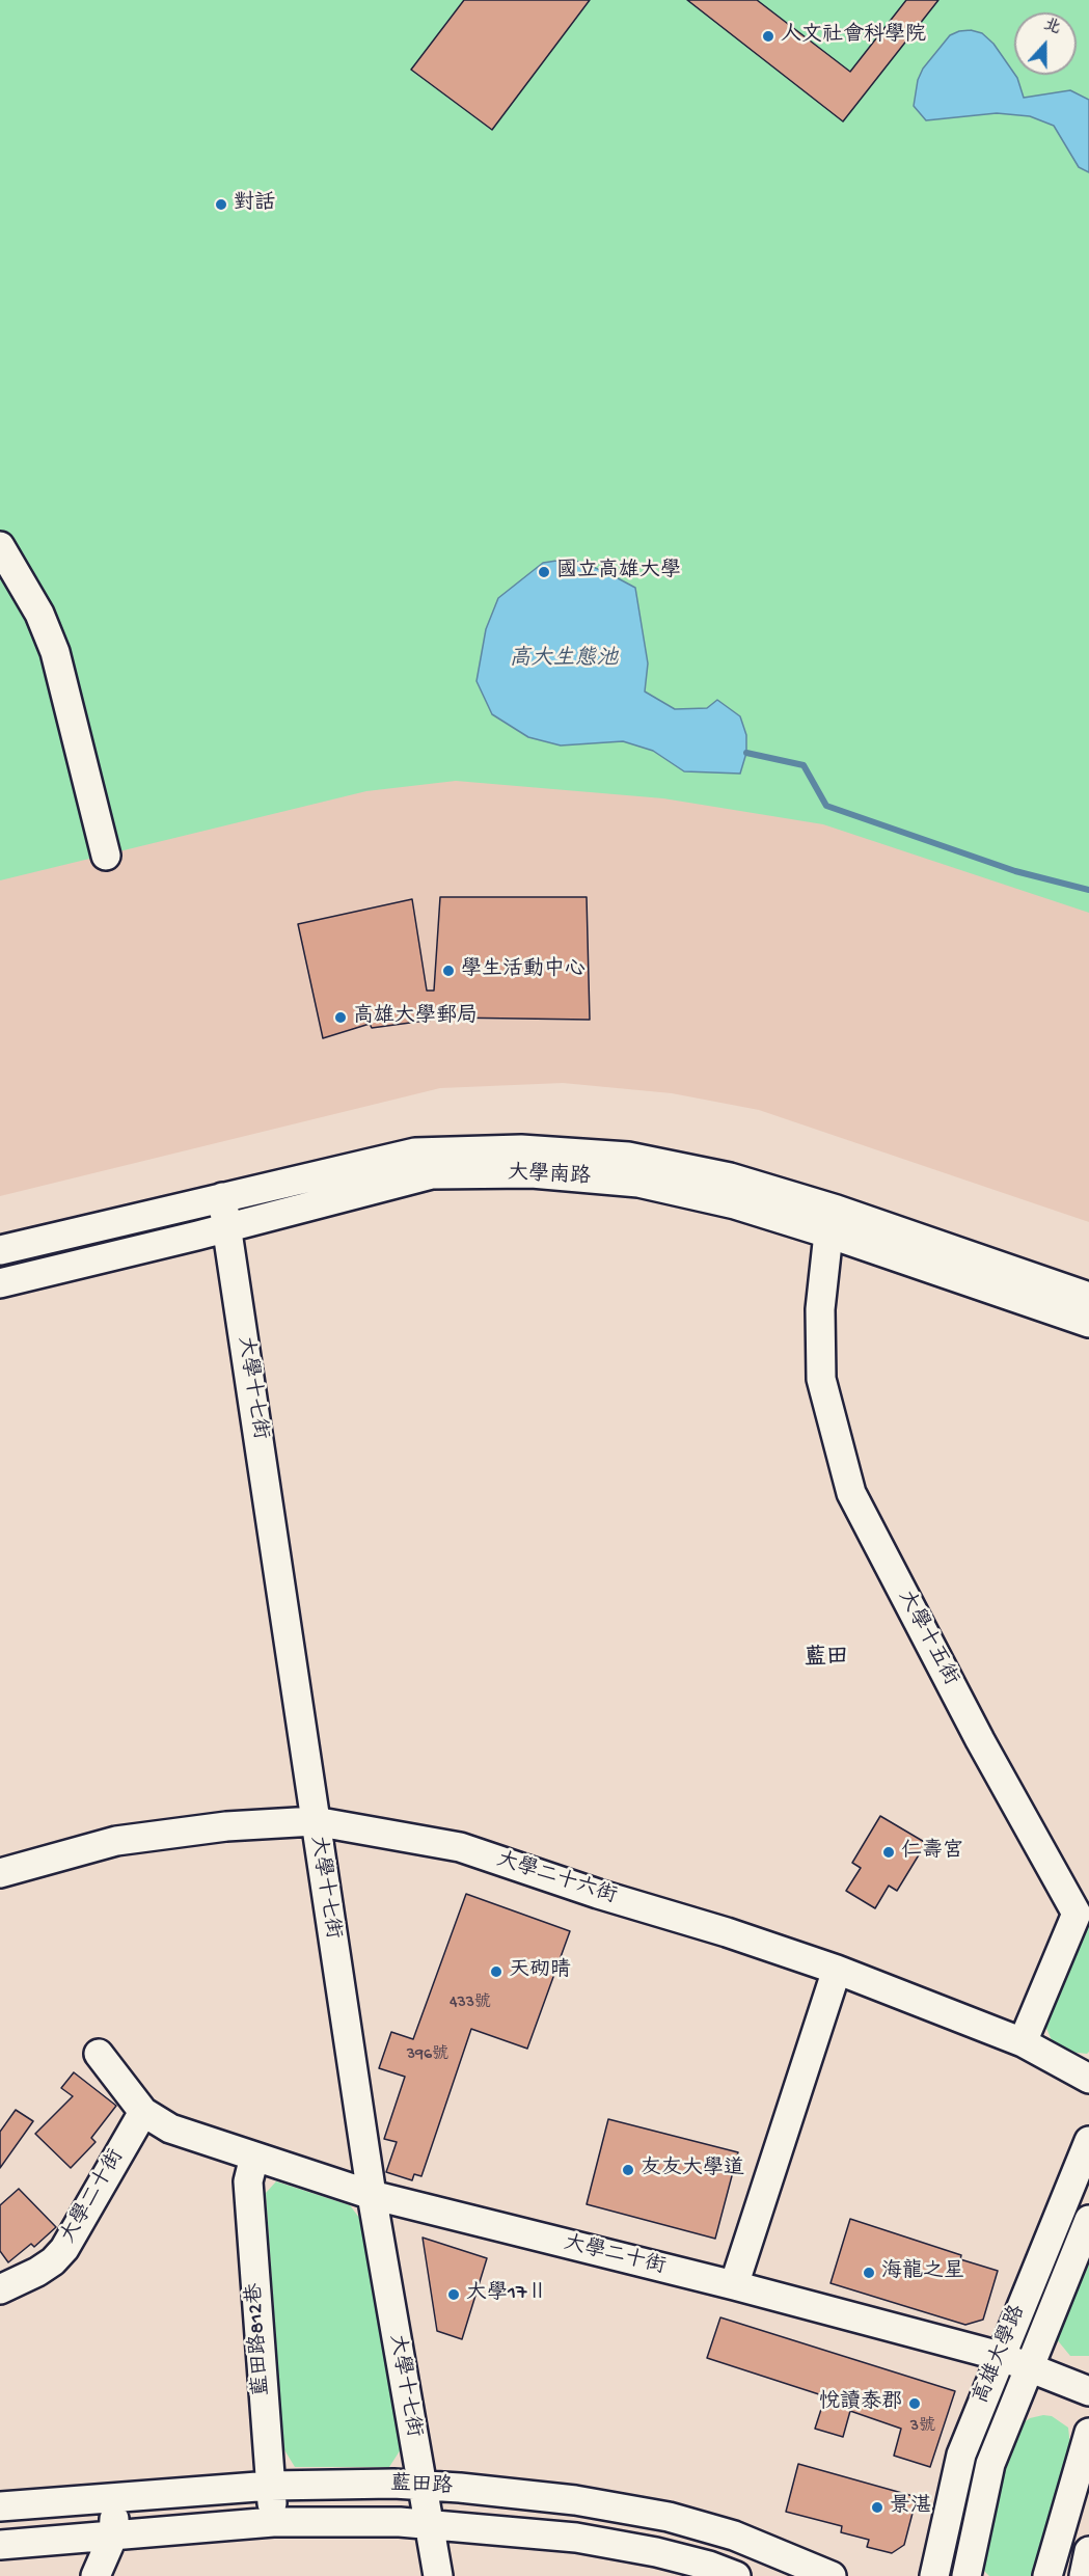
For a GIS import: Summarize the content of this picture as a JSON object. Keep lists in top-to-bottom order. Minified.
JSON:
{"streets":{"street":["大學南路","大學十七街","大學十五街","大學二十六街","大學二十街","藍田路812巷","高雄大學路","藍田路"]},"crossings":[["大學南路","大學十七街"],["大學南路","大學十五街"],["大學十七街","大學二十六街"],["大學十七街","大學二十街"],["大學十七街","藍田路"],["大學十五街","大學二十六街"],["大學二十街","藍田路812巷"],["大學二十街","高雄大學路"],["藍田路812巷","藍田路"]],"districts":["藍田"],"water":["高大生態池"],"places":["人文社會科學院","對話","國立高雄大學","學生活動中心","高雄大學郵局","仁壽宮","天砌晴","友友大學道","海龍之星","大學17Ⅱ","悅讀泰郡","景湛"],"house_numbers":["433號","396號","3號"],"north":"top"}
